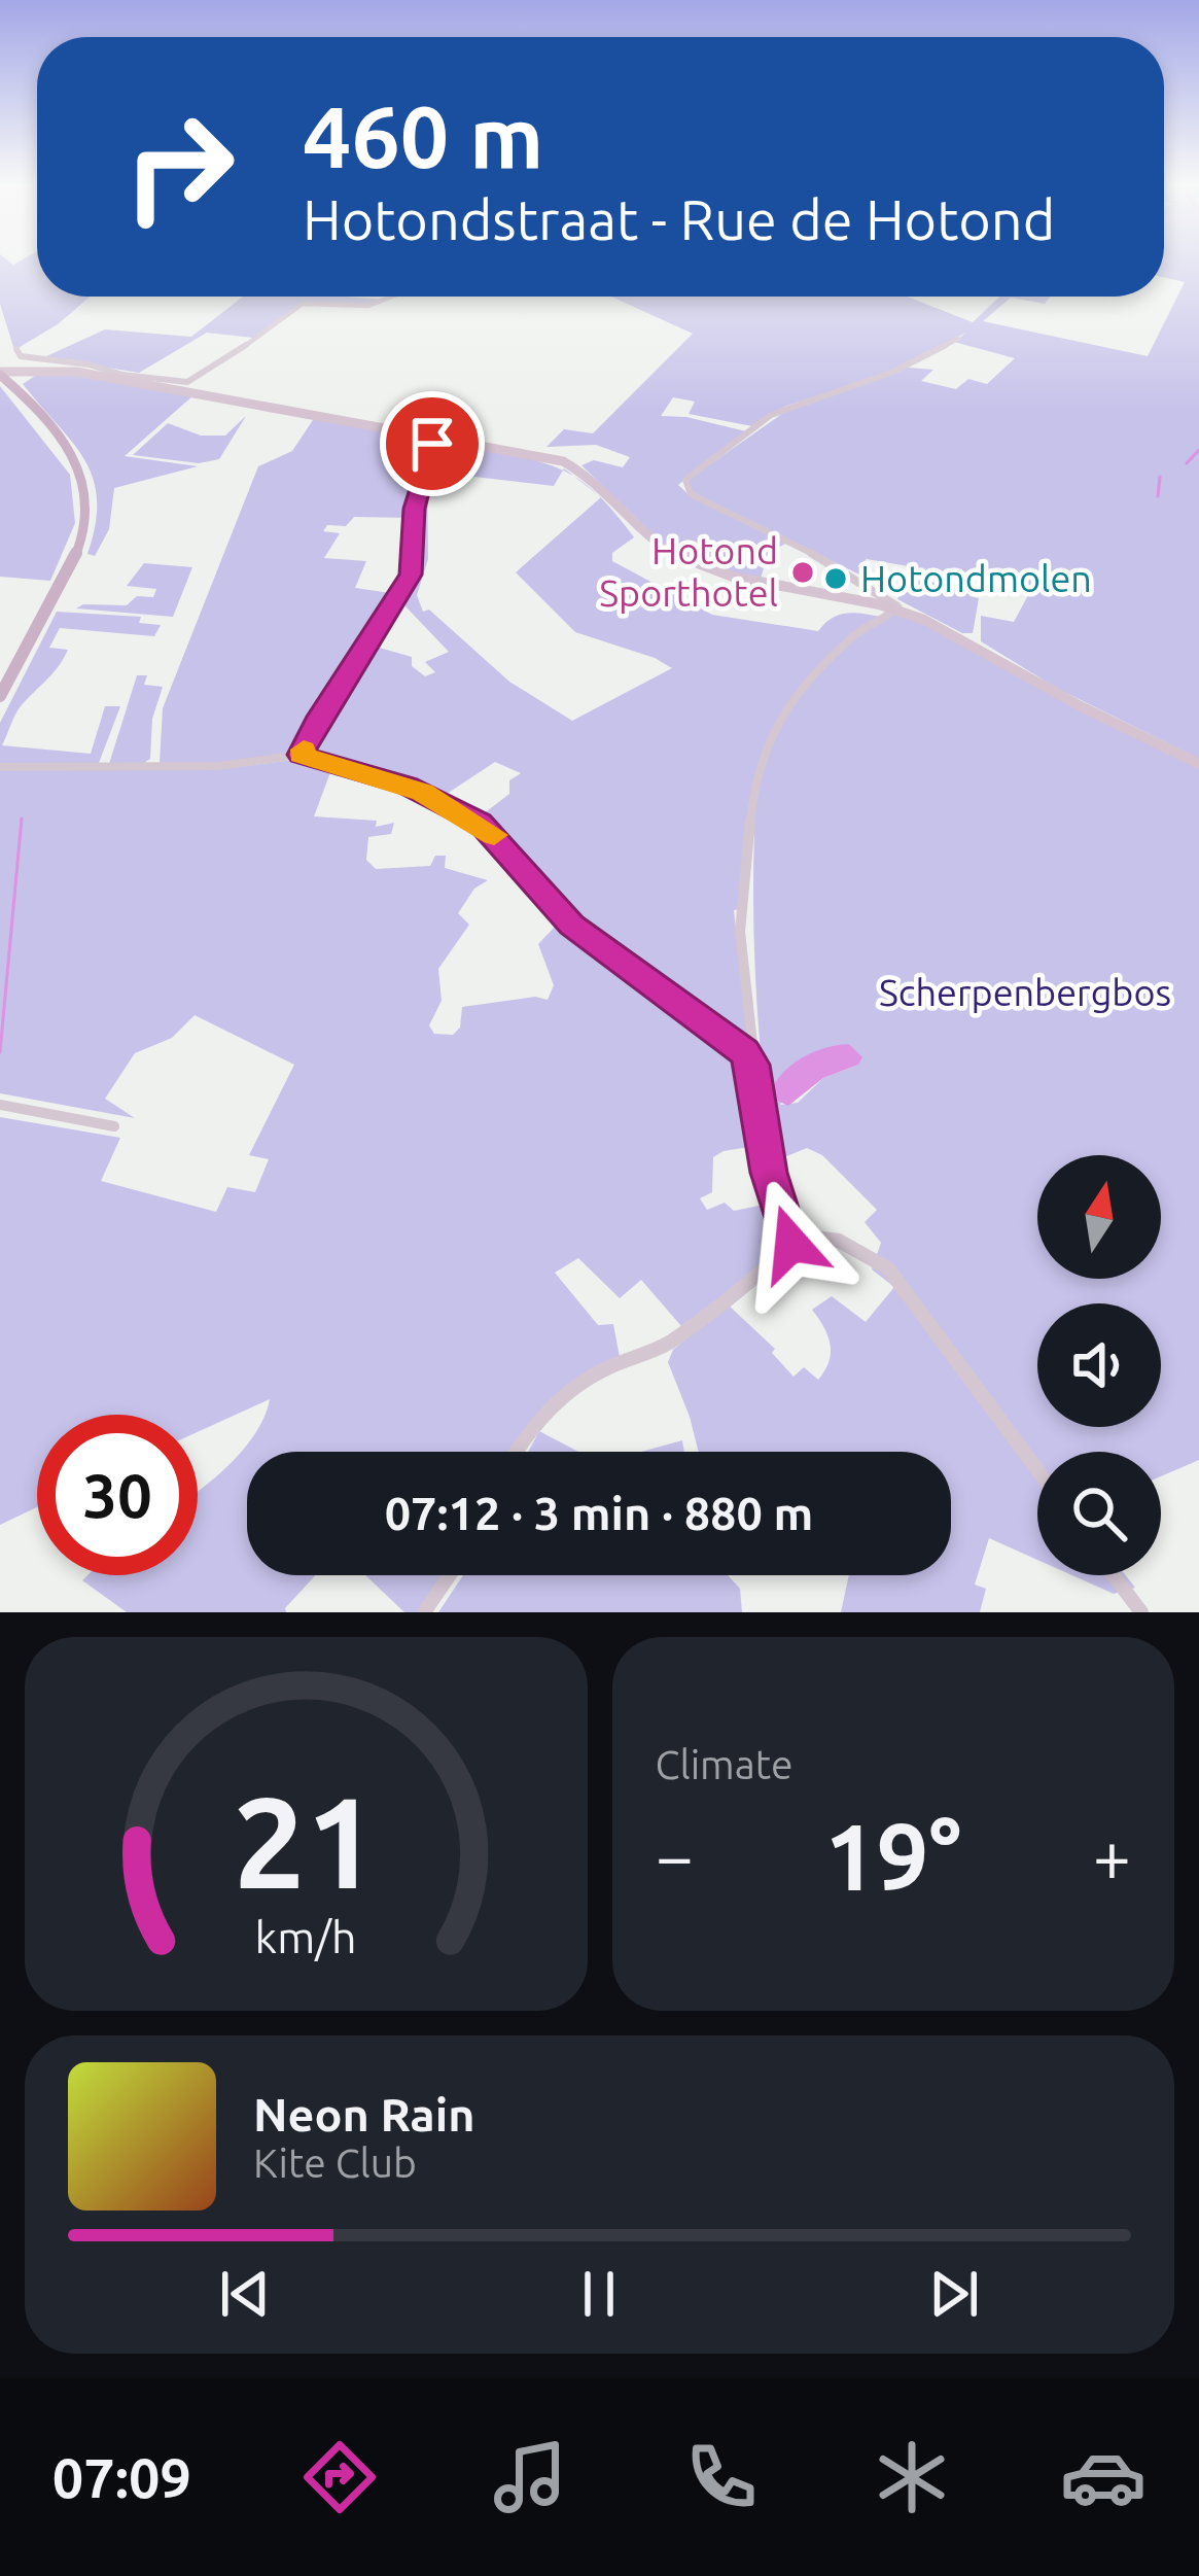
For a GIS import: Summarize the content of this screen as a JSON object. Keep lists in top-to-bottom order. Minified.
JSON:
{"parks":["Scherpenbergbos"],"places":["Hotond Sporthotel","Hotondmolen"],"north":"top","page":{"turn":["460 m","Hotondstraat - Rue de Hotond"],"limit":"30","trip":"07:12 · 3 min · 880 m","tile":"Climate","heat":["−","19°","+"],"song":["Neon Rain","Kite Club"],"tabs":"07:09","gauge":["21","km/h"]}}
